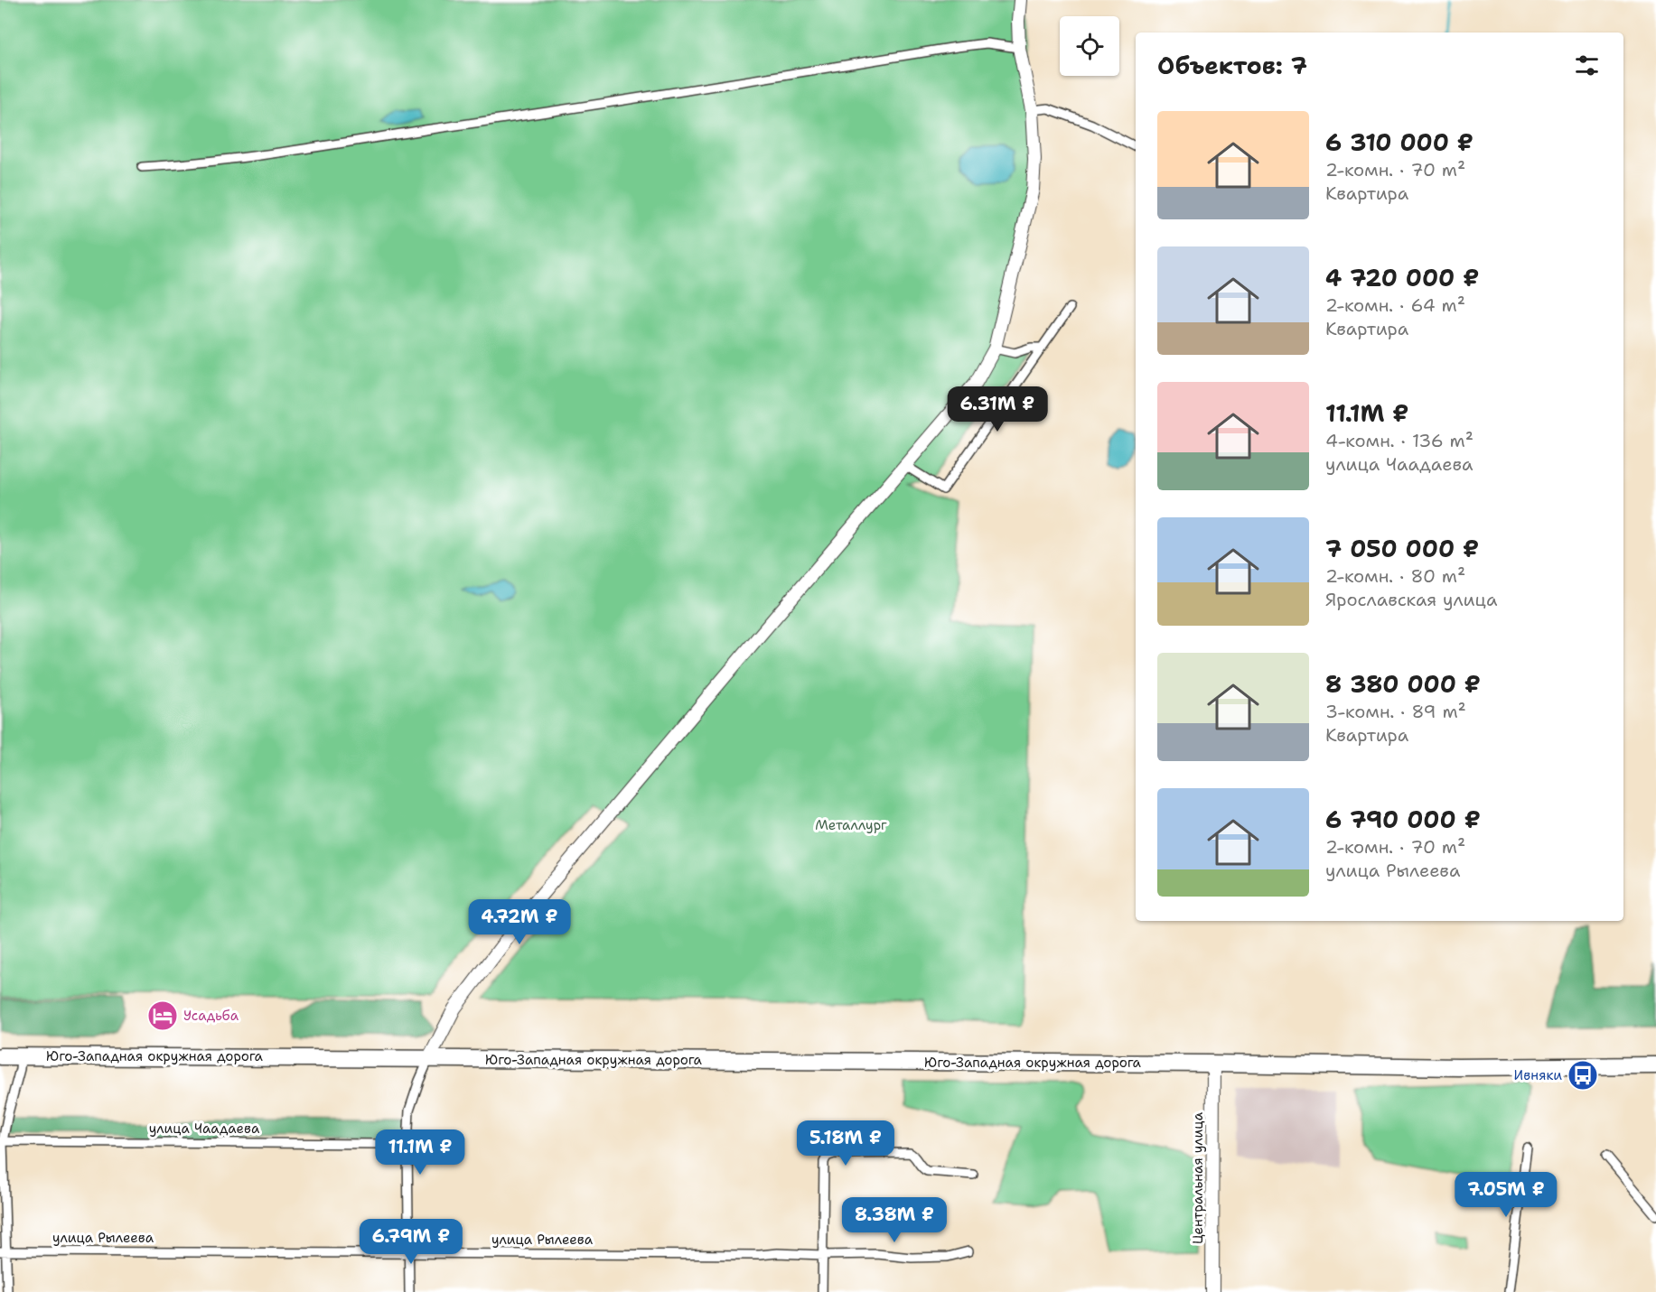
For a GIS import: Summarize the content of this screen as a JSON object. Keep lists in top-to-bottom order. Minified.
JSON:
{"streets":{"highway":["Юго-Западная окружная дорога"],"street":["улица Чаадаева","Центральная улица","улица Рылеева"]},"crossings":[["Юго-Западная окружная дорога","Центральная улица"]],"parks":["Металлург"],"places":{"hotel":["Усадьба"],"bus stop":["Ивняки"]},"page":{"heading":"Объектов: 7","list":[{"name":"6 310 000 ₽","note":"2-комн. · 70 m² · Квартира"},{"name":"4 720 000 ₽","note":"2-комн. · 64 m² · Квартира"},{"name":"11.1M ₽","note":"4-комн. · 136 m² · улица Чаадаева"},{"name":"7 050 000 ₽","note":"2-комн. · 80 m² · Ярославская улица"},{"name":"8 380 000 ₽","note":"3-комн. · 89 m² · Квартира"},{"name":"6 790 000 ₽","note":"2-комн. · 70 m² · улица Рылеева"}],"price":["6.31M ₽","4.72M ₽","5.18M ₽","11.1M ₽","7.05M ₽","8.38M ₽","6.79M ₽"]}}
